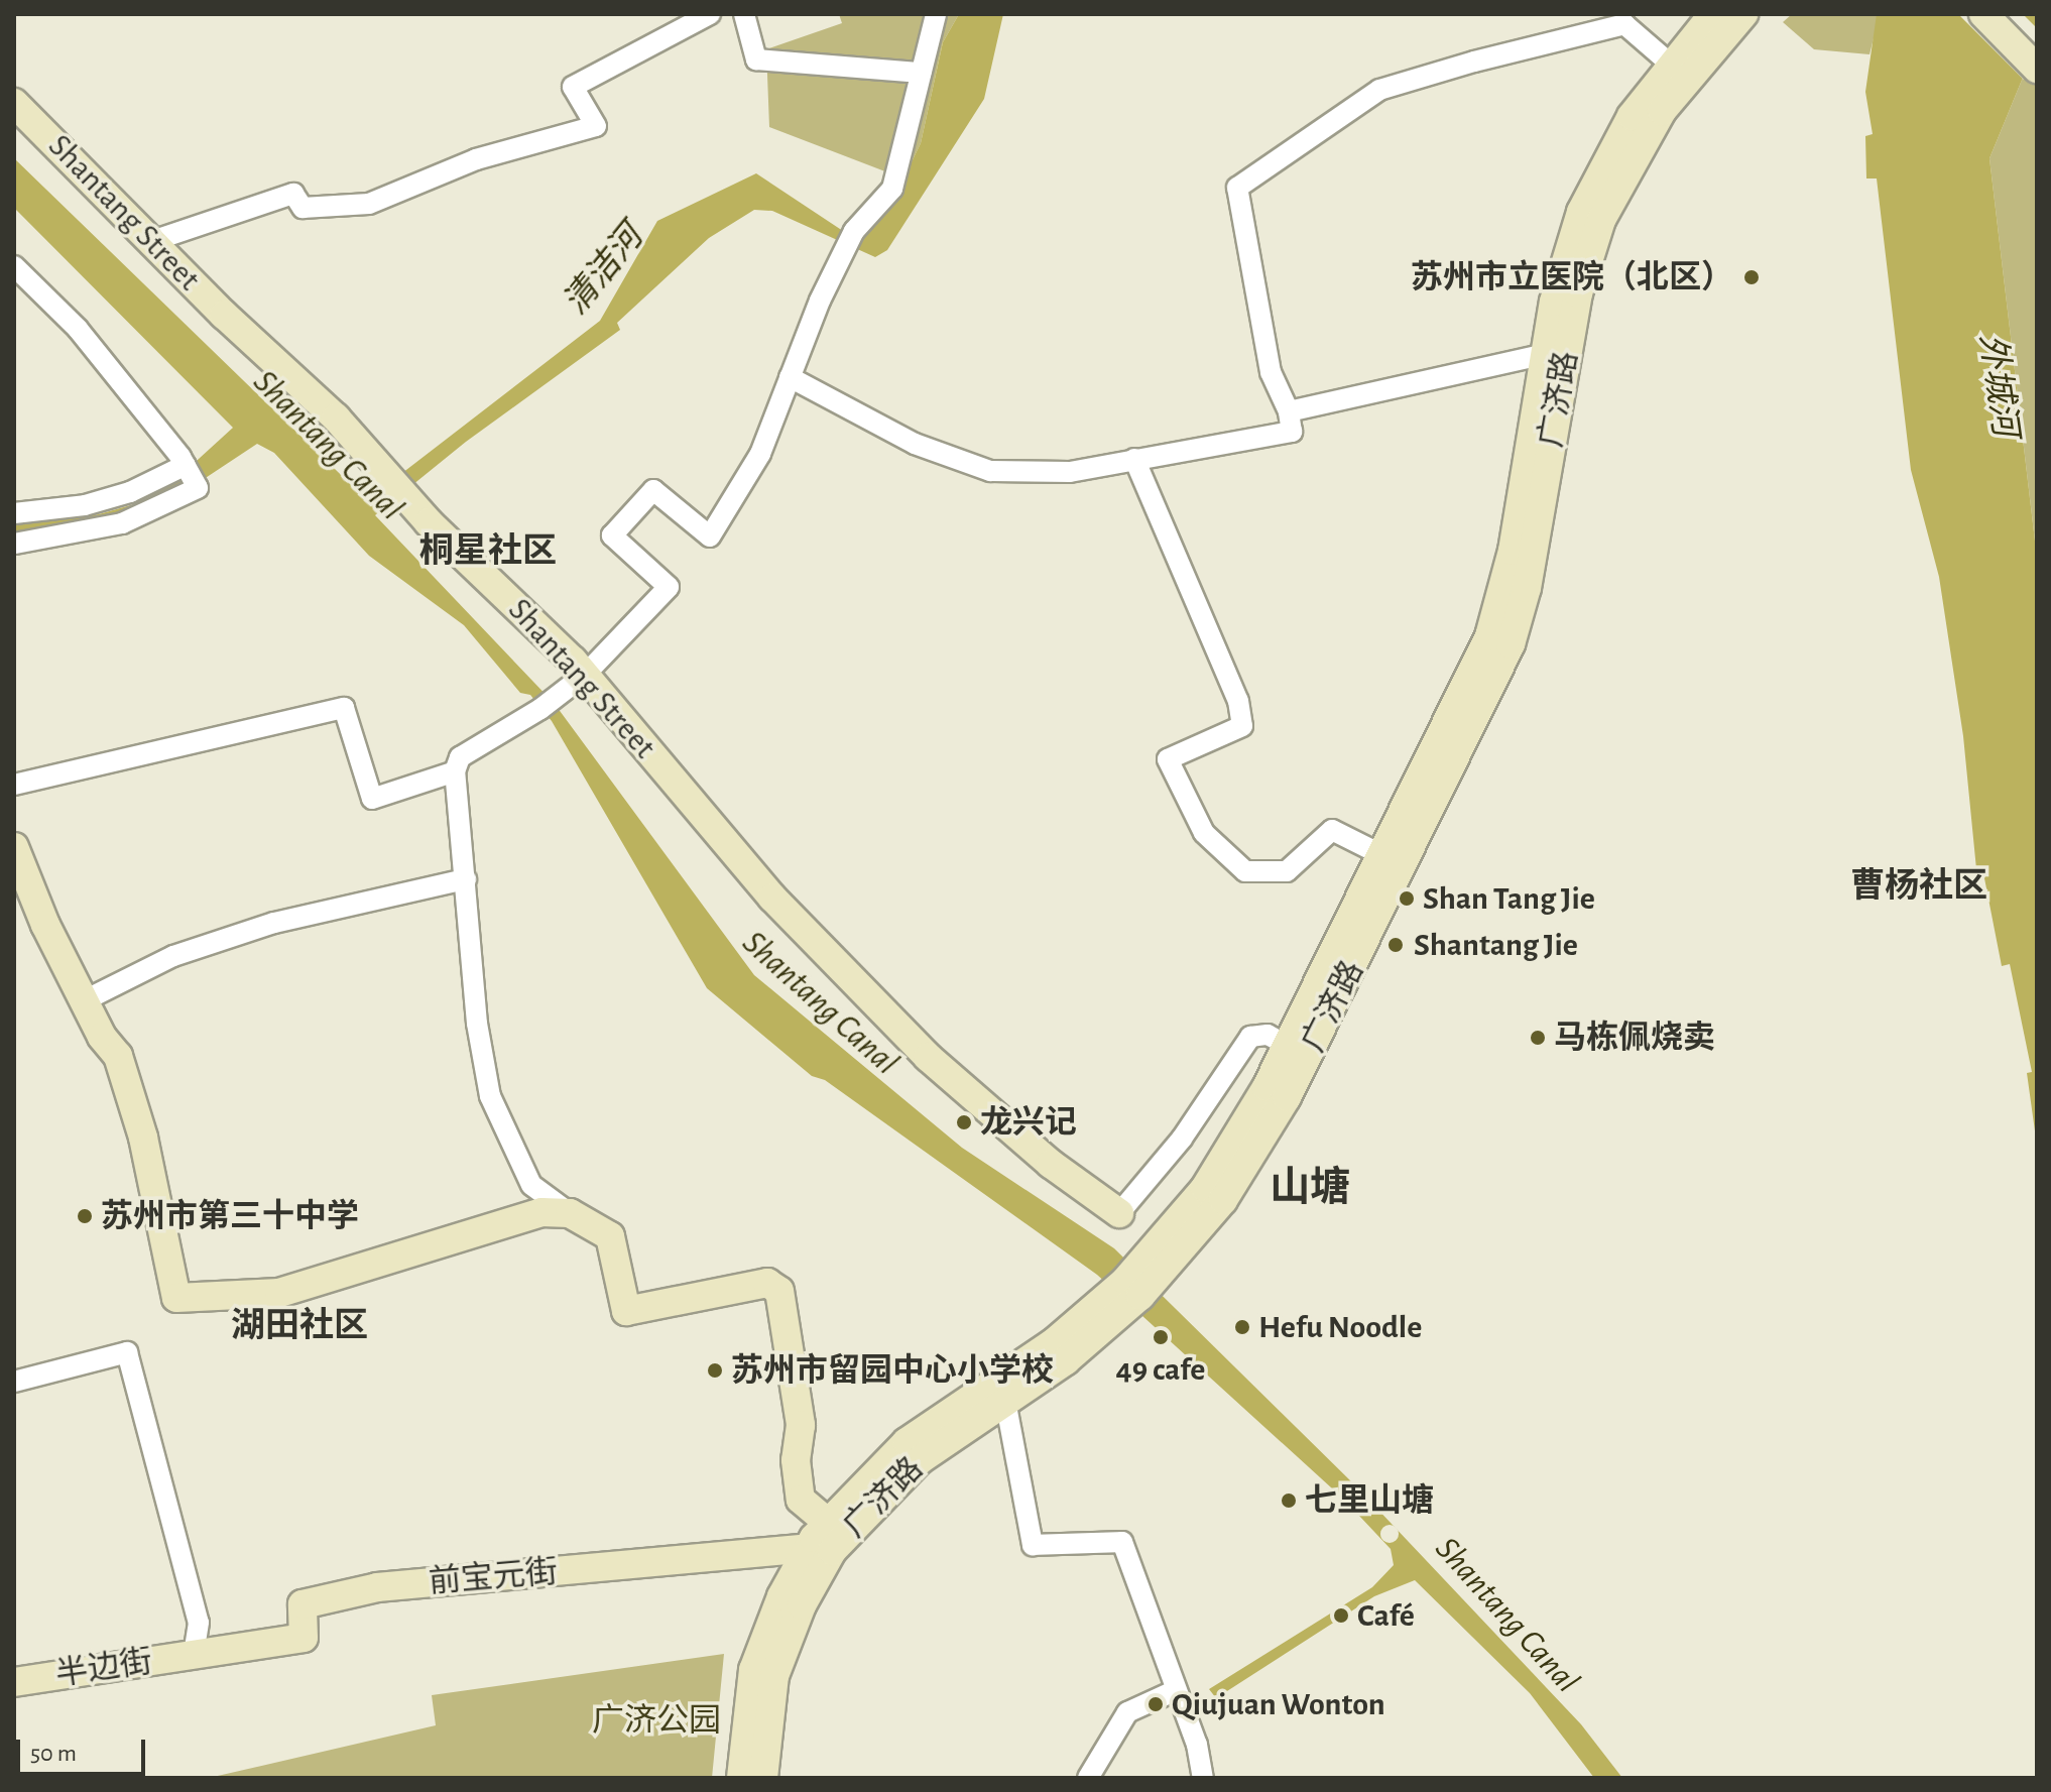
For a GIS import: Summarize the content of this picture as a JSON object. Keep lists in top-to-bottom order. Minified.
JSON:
{"streets":{"main road":["Shantang Street","广济路","前宝元街","半边街"]},"crossings":[["广济路","前宝元街"],["前宝元街","半边街"]],"districts":["桐星社区","曹杨社区","山塘","湖田社区"],"water":["清洁河","外城河","Shantang Canal"],"parks":["广济公园"],"places":["苏州市立医院（北区）","Shan Tang Jie","Shantang Jie","马栋佩烧卖","龙兴记","苏州市第三十中学","Hefu Noodle","49 cafe","苏州市留园中心小学校","七里山塘","Café","Qiujuan Wonton"],"scale_bar":"50 m"}
